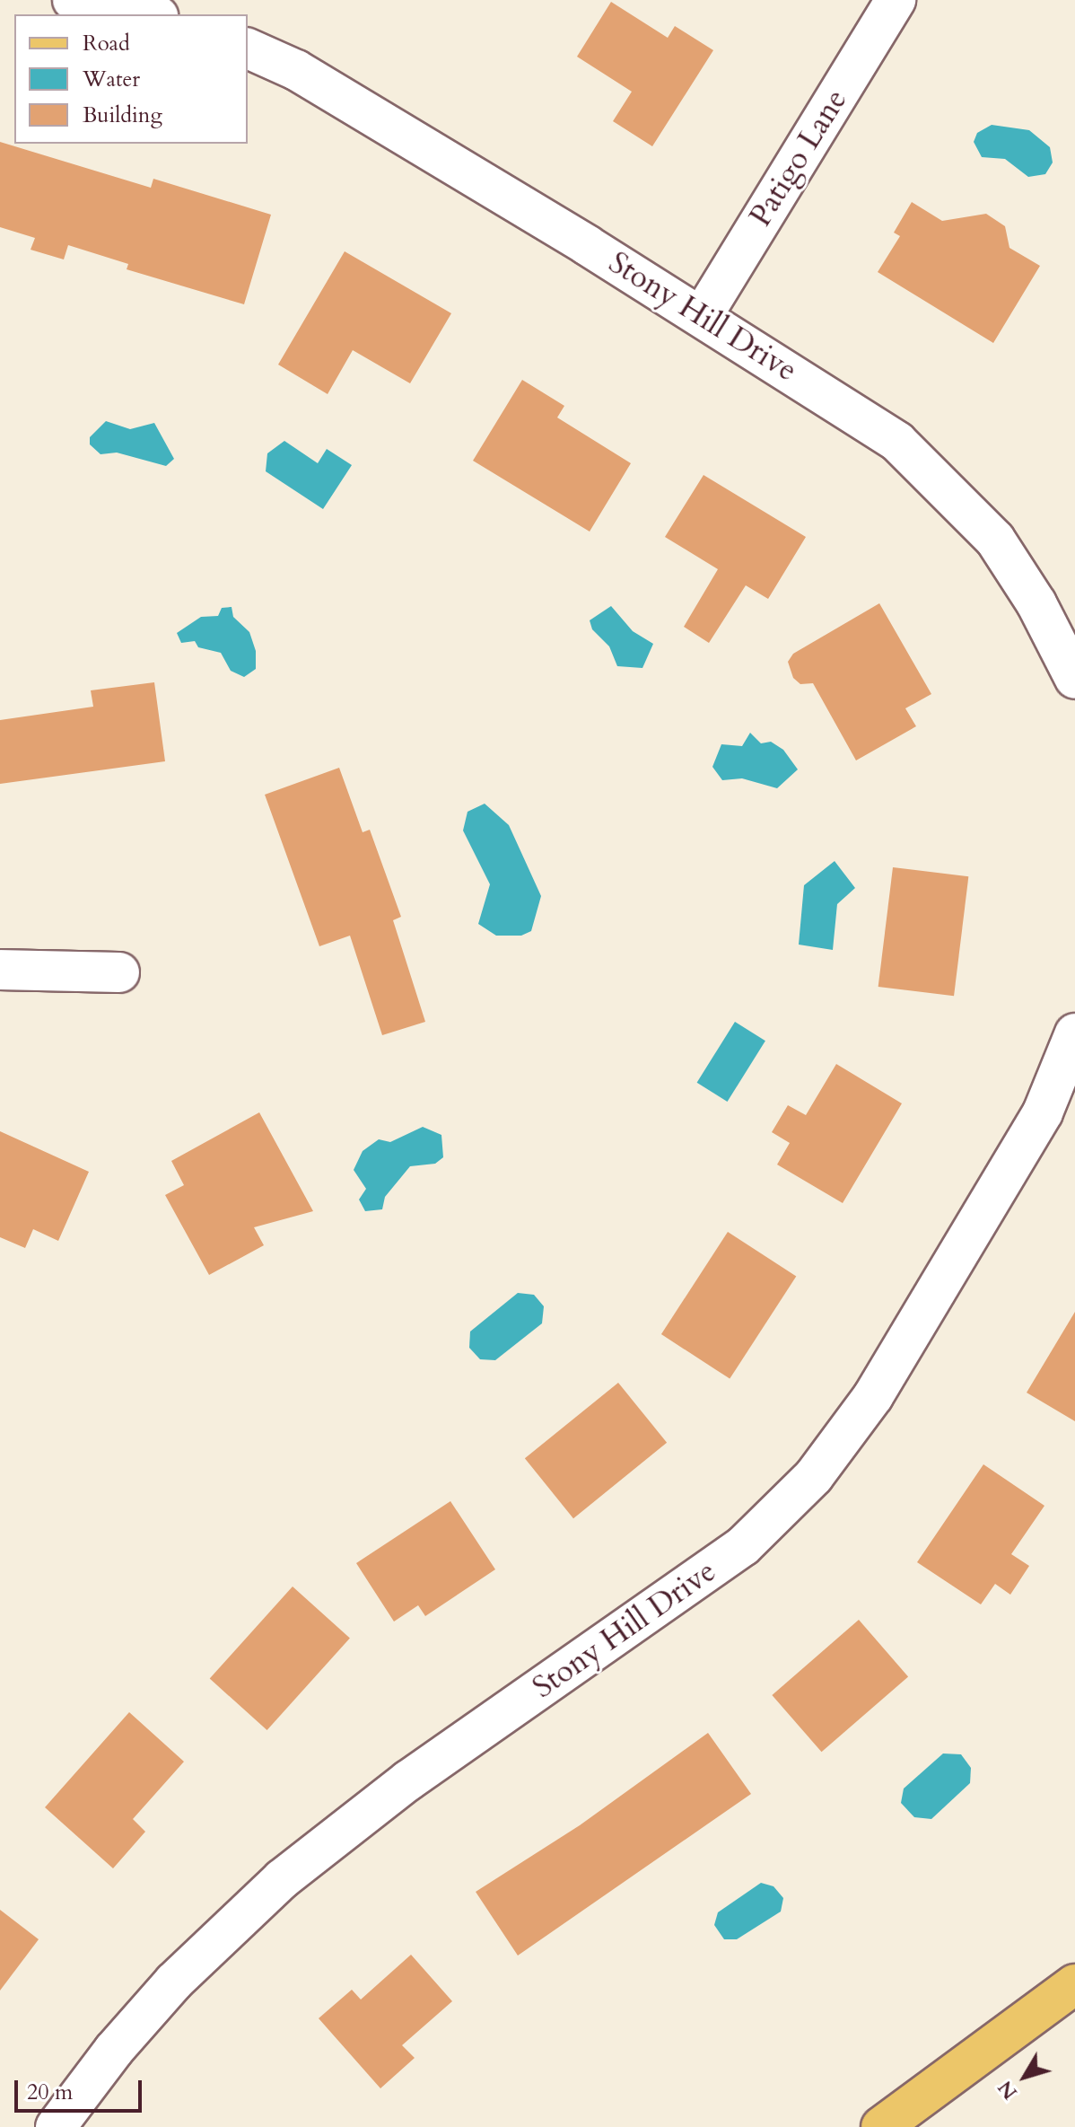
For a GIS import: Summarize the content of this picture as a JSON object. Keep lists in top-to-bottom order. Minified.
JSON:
{"streets":{"street":["Patigo Lane","Stony Hill Drive"]},"crossings":[["Patigo Lane","Stony Hill Drive"]],"legend":["Road","Water","Building"],"scale_bar":"20 m","north":"bottom left"}
